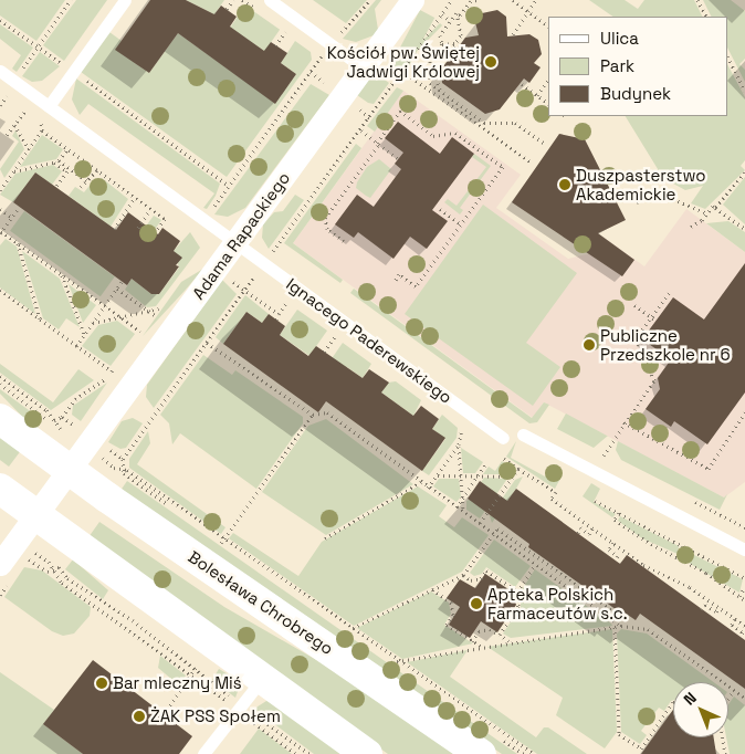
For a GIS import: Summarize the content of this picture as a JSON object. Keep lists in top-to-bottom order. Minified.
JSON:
{"streets":{"street":["Adama Rapackiego","Bolesława Chrobrego"],"lane":["Ignacego Paderewskiego"]},"crossings":[["Adama Rapackiego","Ignacego Paderewskiego"],["Adama Rapackiego","Bolesława Chrobrego"]],"places":["Kościół pw. Świętej Jadwigi Królowej","Duszpasterstwo Akademickie","Publiczne Przedszkole nr 6","Apteka Polskich Farmaceutów s.c.","Bar mleczny Miś","ŻAK PSS Społem"],"legend":["Ulica","Park","Budynek"],"north":"top left"}
